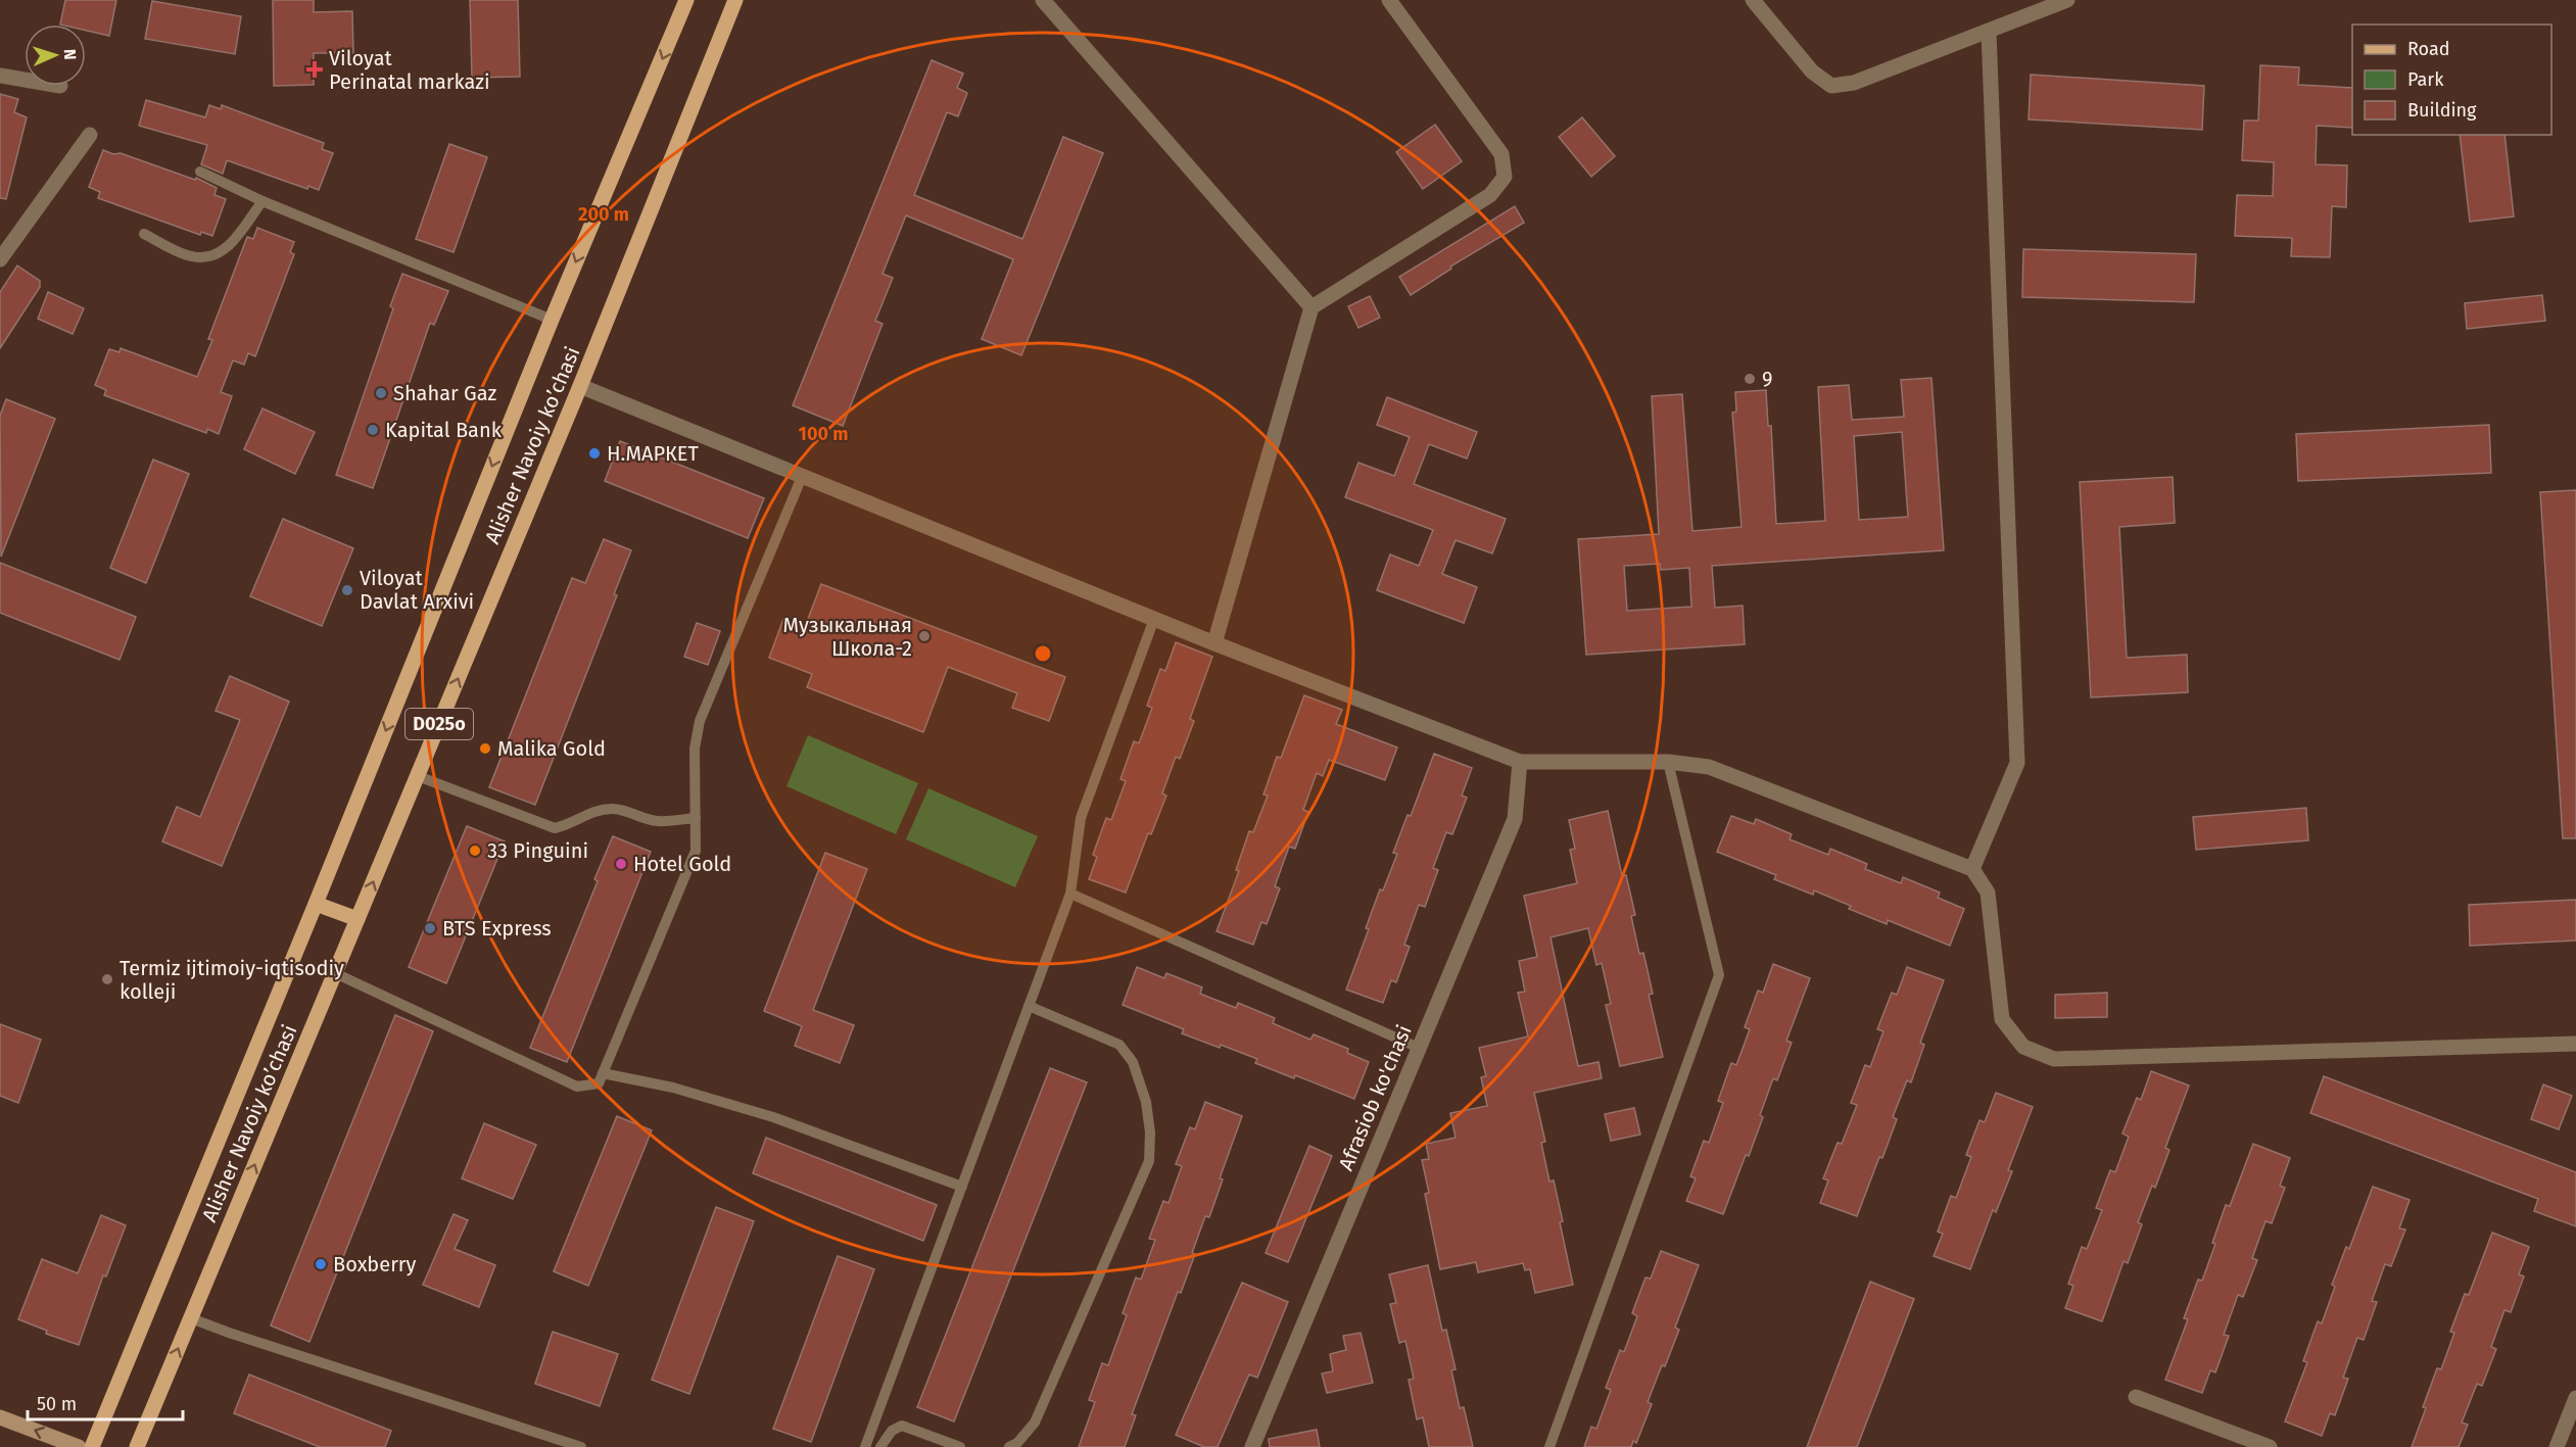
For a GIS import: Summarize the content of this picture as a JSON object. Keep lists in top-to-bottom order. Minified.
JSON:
{"streets":{"main road":["Alisher Navoiy ko’chasi","D025o"],"street":["Afrasiob ko'chasi"]},"places":{"health":["Viloyat Perinatal markazi"],"other":["9","Shahar Gaz","Kapital Bank","Н.МАРКЕТ","Viloyat Davlat Arxivi","Музыкальная Школа-2","Malika Gold","33 Pinguini","Hotel Gold","BTS Express","Termiz ijtimoiy-iqtisodiy kolleji","Boxberry"]},"legend":["Road","Park","Building"],"scale_bar":"50 m","north":"right","rings":["200 m","100 m"]}
